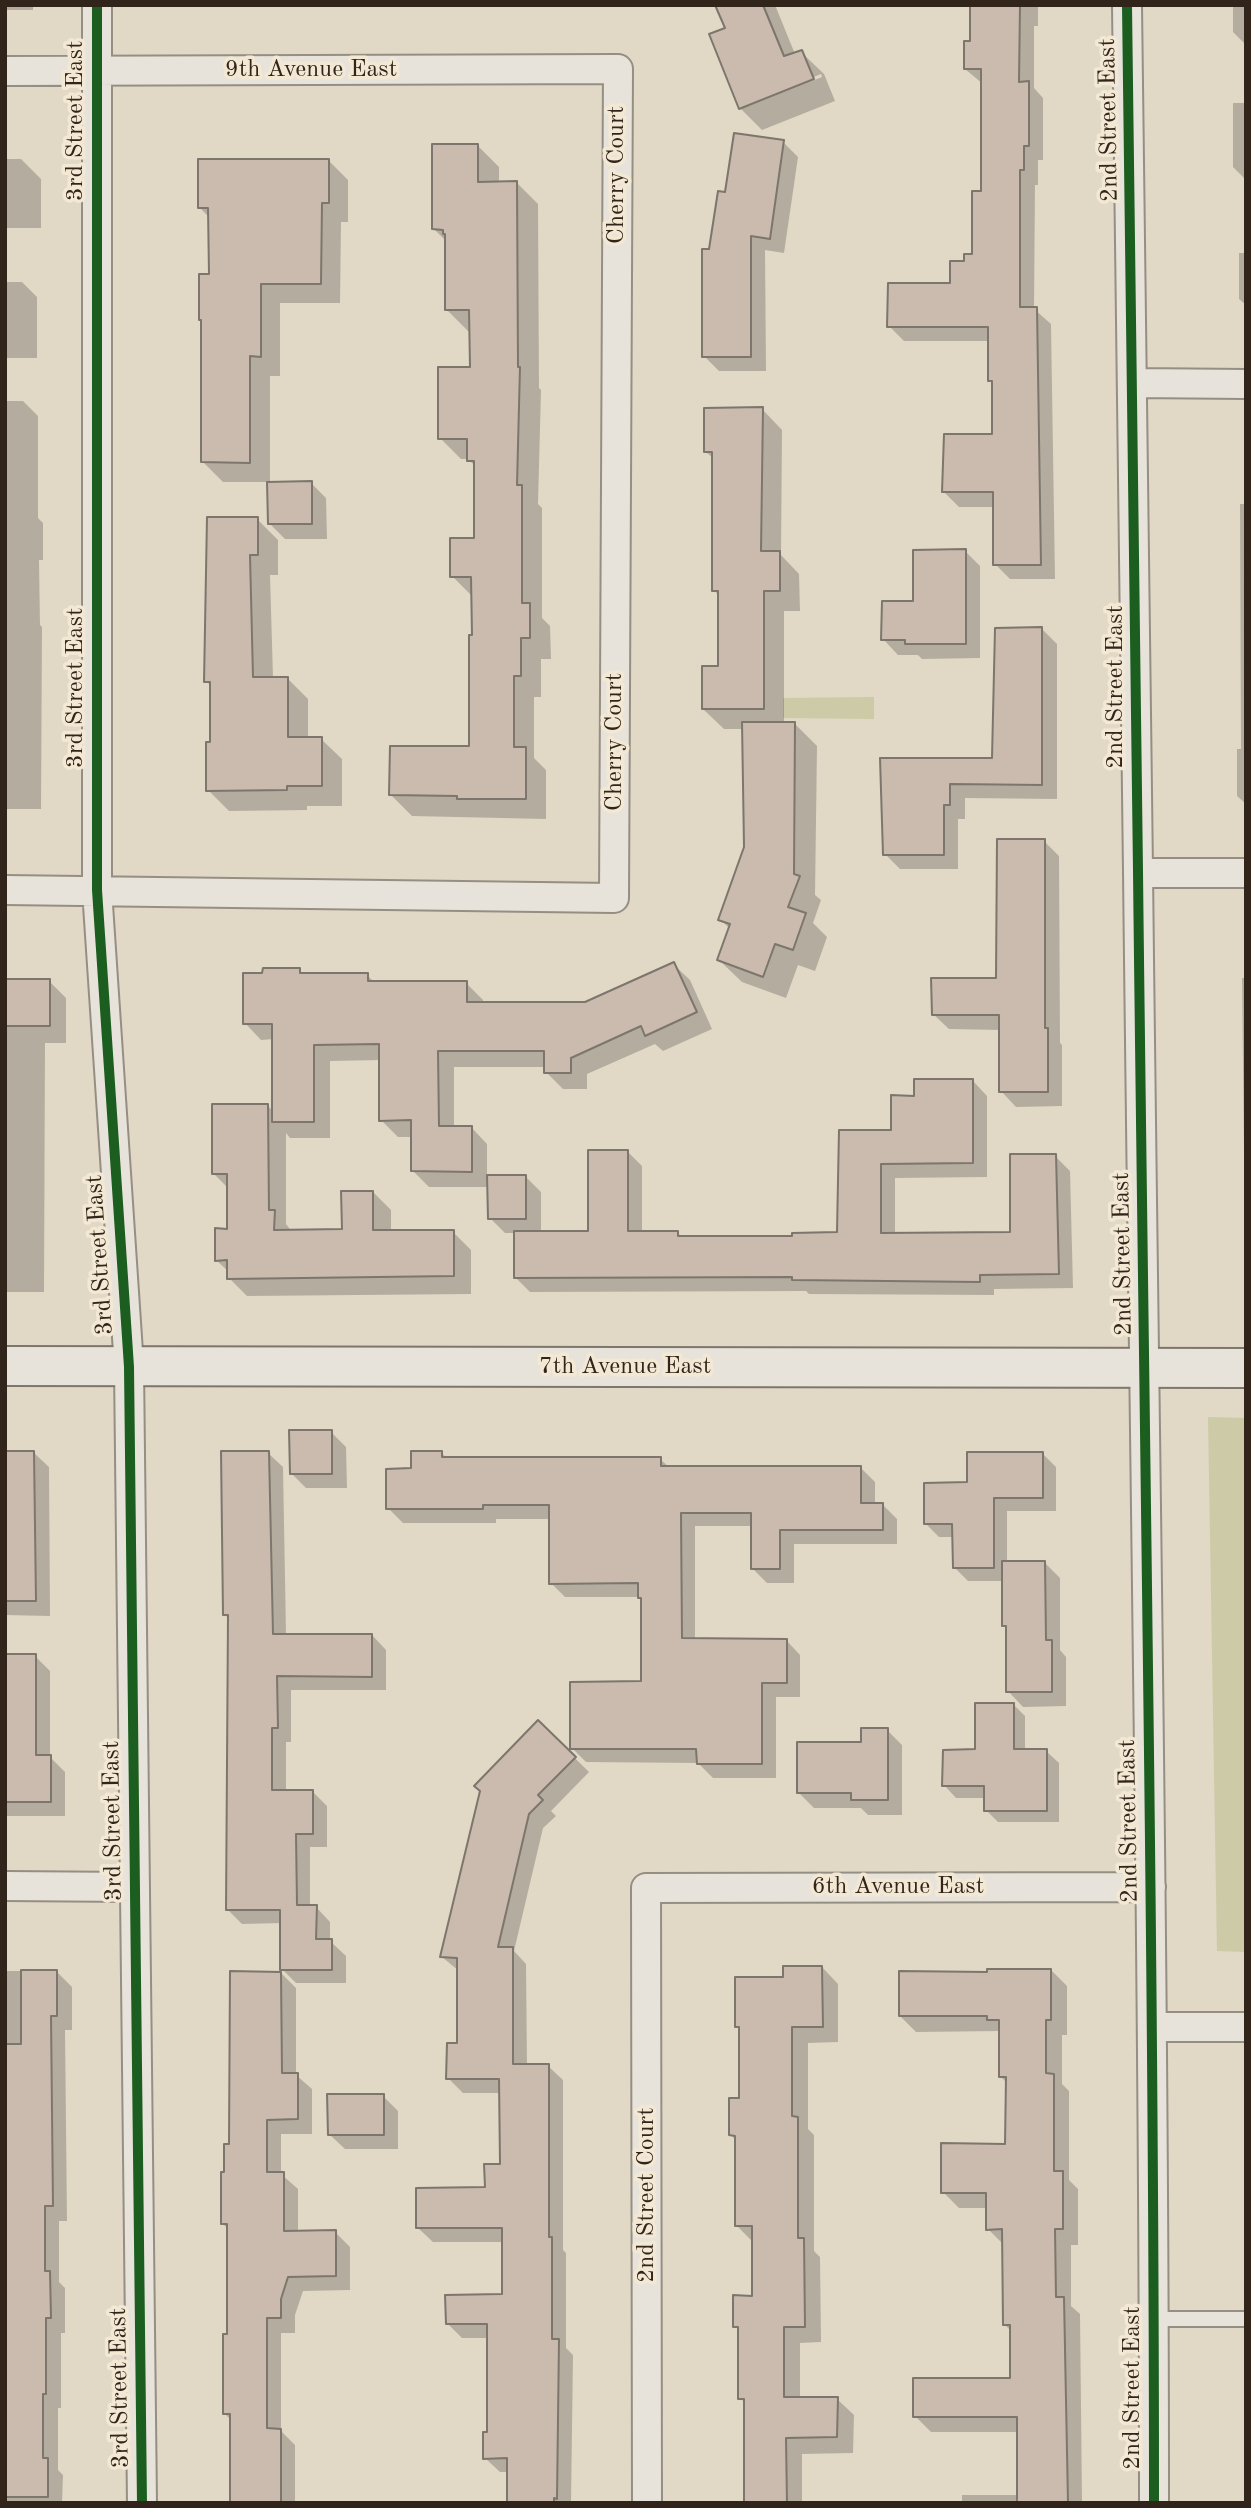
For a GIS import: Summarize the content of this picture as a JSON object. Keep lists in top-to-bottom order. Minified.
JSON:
{"streets":{"street":["9th Avenue East","2nd Street East","3rd Street East","Cherry Court","7th Avenue East","6th Avenue East","2nd Street Court"]},"crossings":[["9th Avenue East","3rd Street East"],["9th Avenue East","Cherry Court"],["2nd Street East","7th Avenue East"],["2nd Street East","6th Avenue East"],["3rd Street East","Cherry Court"],["3rd Street East","7th Avenue East"],["6th Avenue East","2nd Street Court"]]}
